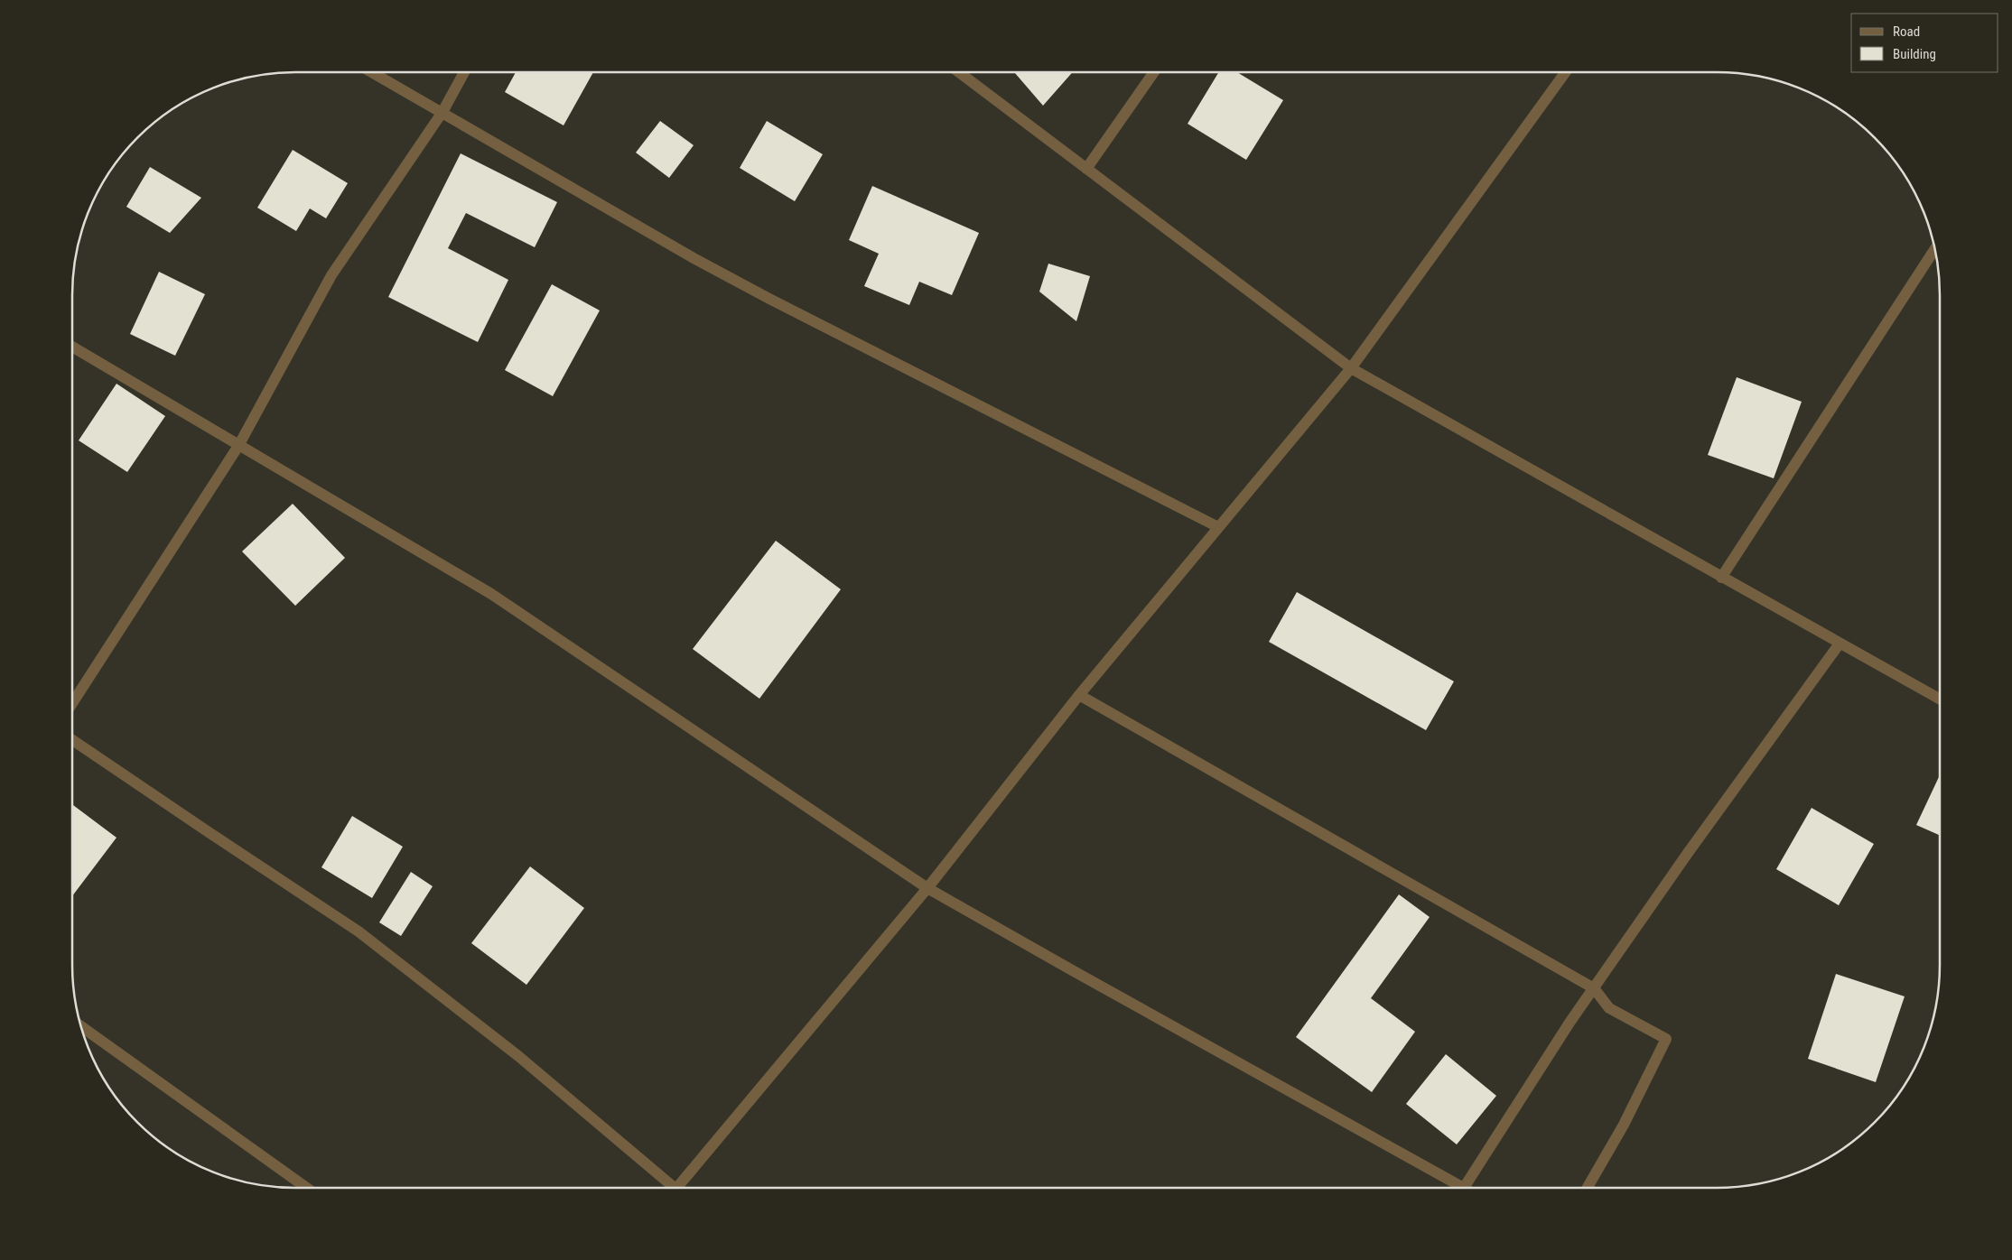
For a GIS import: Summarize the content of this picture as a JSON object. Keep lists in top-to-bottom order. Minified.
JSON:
{"legend":["Road","Building"]}
